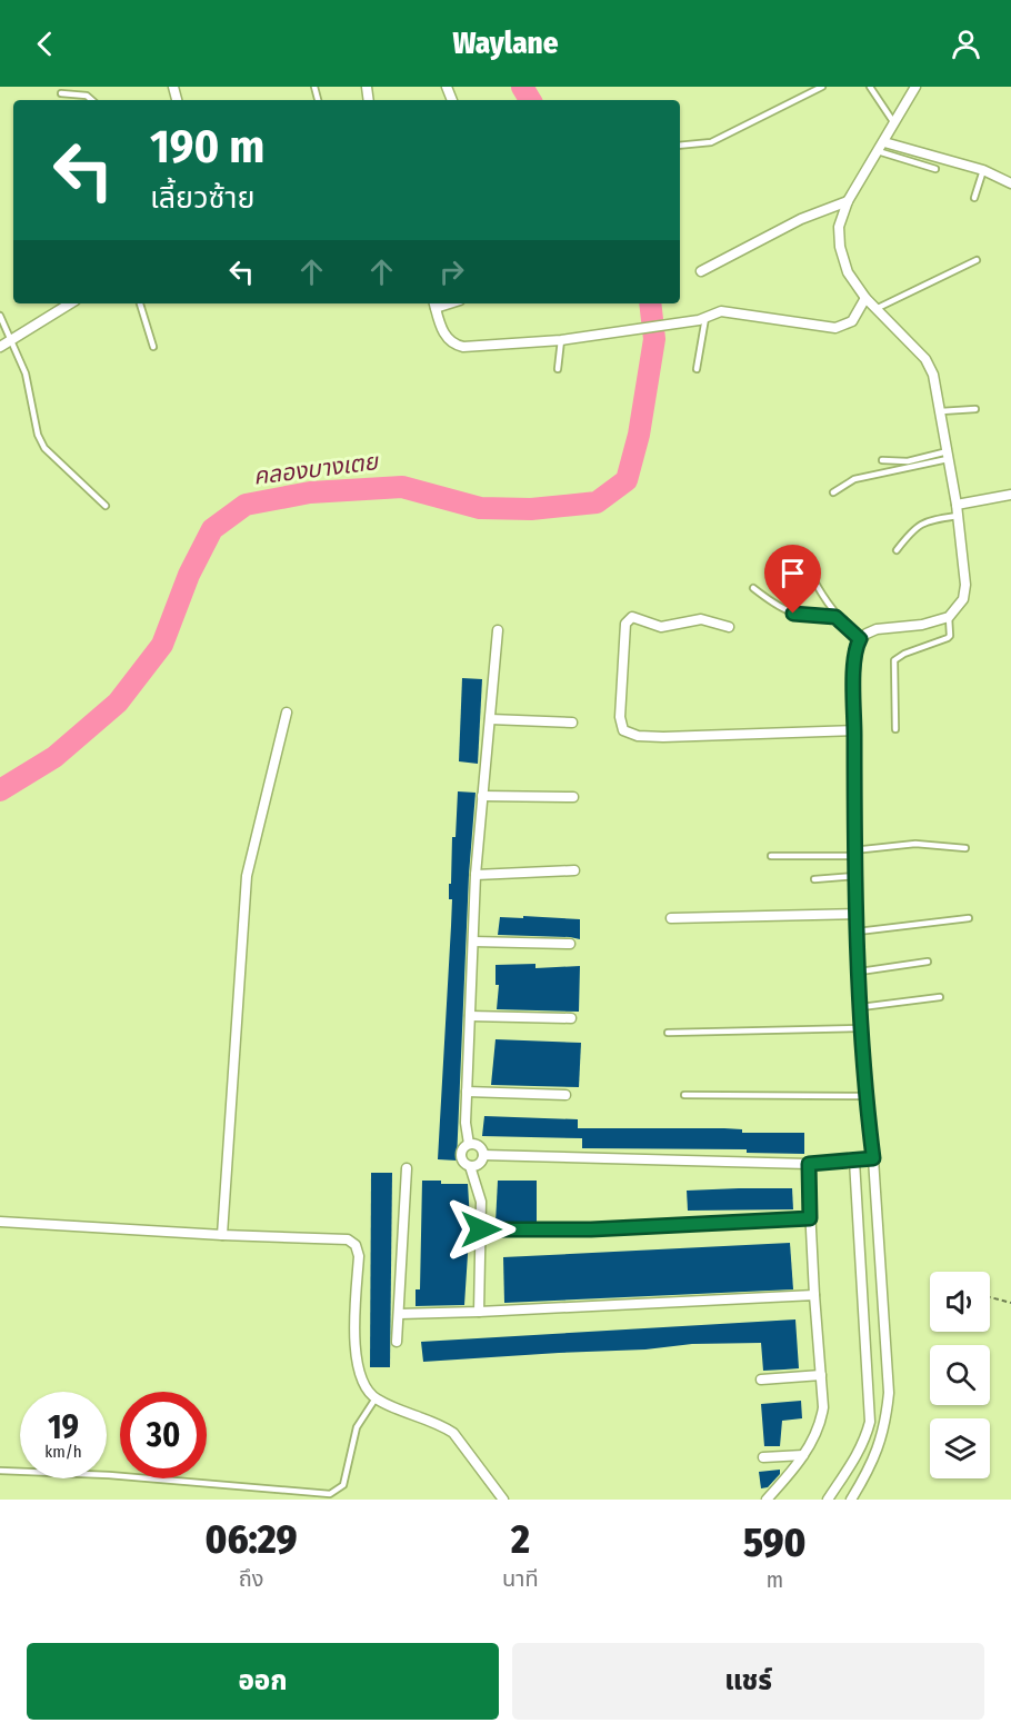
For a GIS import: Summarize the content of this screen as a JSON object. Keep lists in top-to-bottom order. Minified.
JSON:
{"water":["คลองบางเตย"],"page":{"header":"Waylane","turn":["190 m","เลี้ยวซ้าย"],"speed":"19 km/h","limit":"30","eta":["06:29","ถึง","2","นาที","590","m"],"buttons":["ออก","แชร์"]}}
